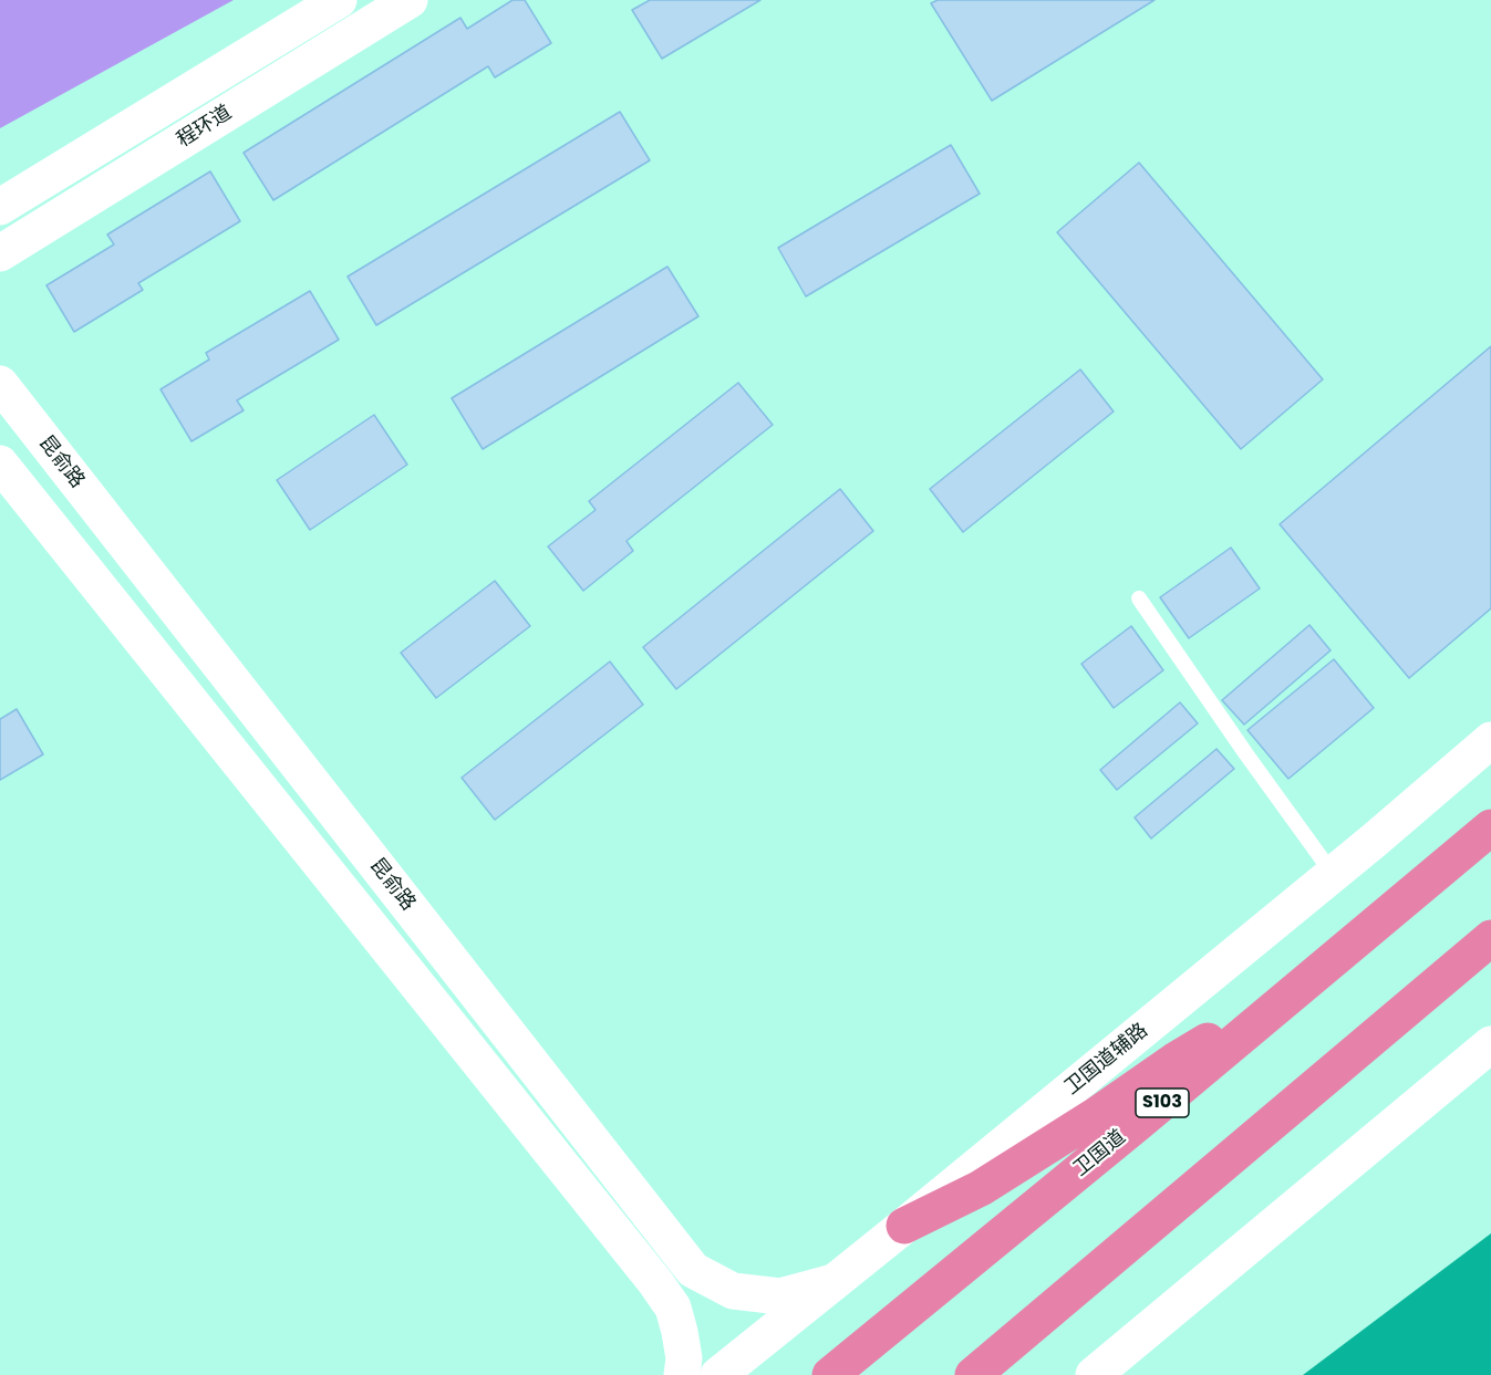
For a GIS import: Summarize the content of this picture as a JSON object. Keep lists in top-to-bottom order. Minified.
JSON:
{"streets":{"highway":["S103","卫国道"],"street":["程环道","昆俞路","卫国道辅路"]},"crossings":[["昆俞路","卫国道辅路"]]}
